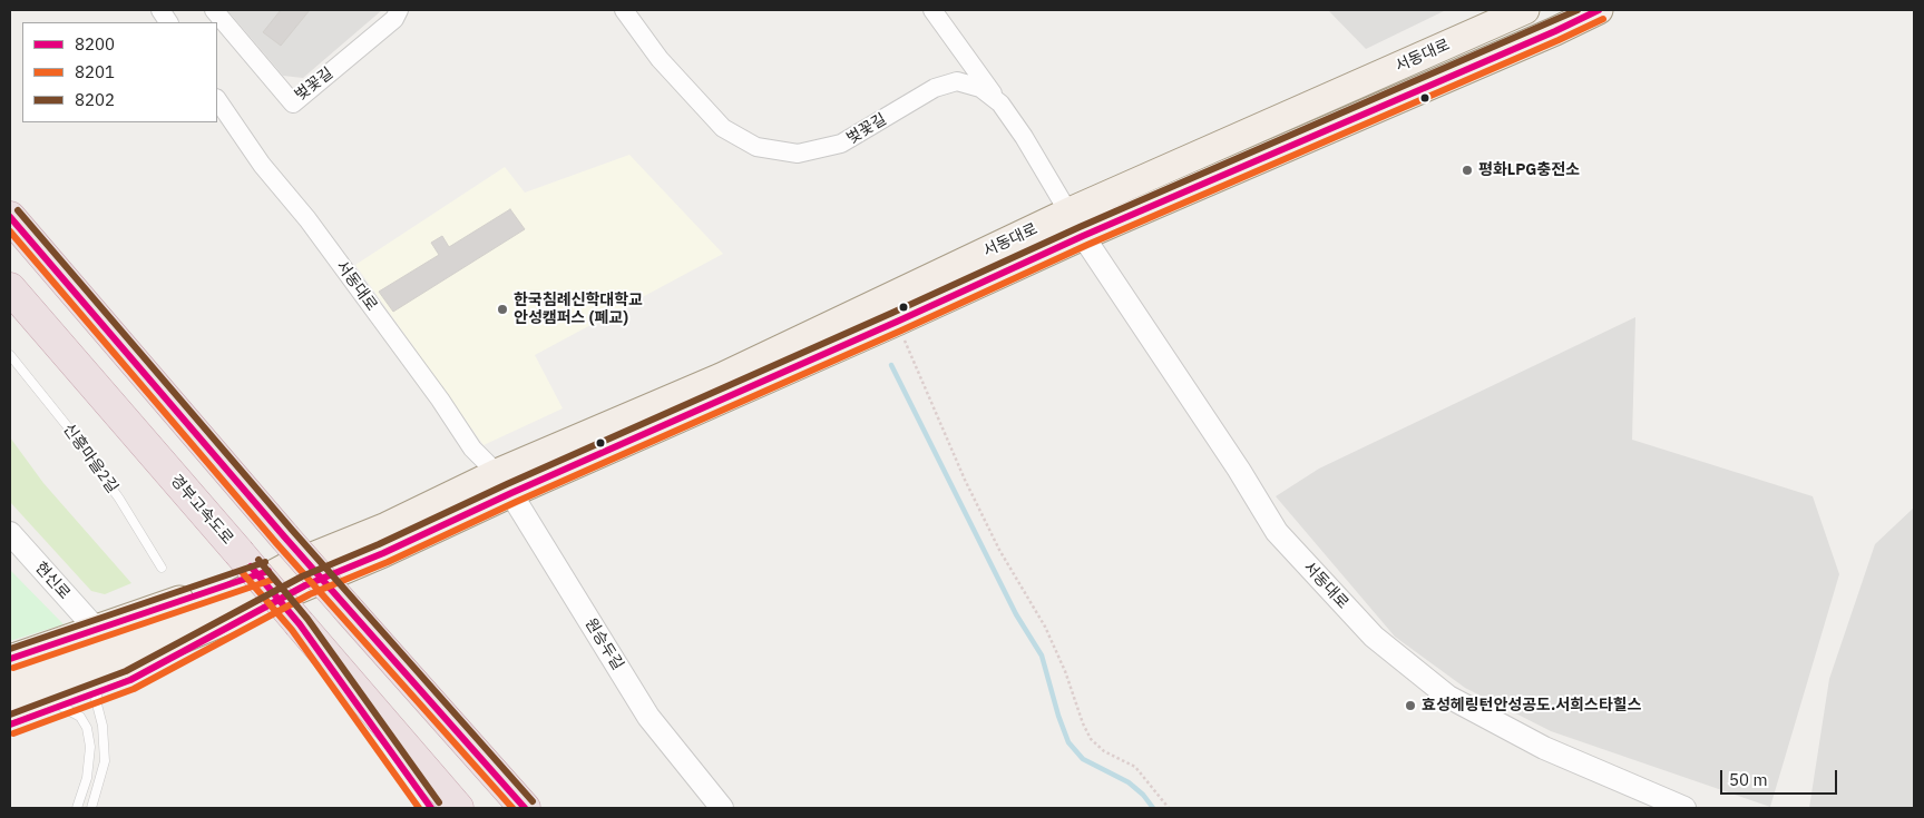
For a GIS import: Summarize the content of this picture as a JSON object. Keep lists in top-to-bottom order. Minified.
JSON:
{"streets":{"highway":["경부고속도로"],"main road":["서동대로"],"street":["벚꽃길","현신로","원승두길"],"lane":["신흥마을2길"]},"crossings":[["서동대로","벚꽃길"],["서동대로","원승두길"]],"places":["평화LPG충전소","한국침례신학대학교 안성캠퍼스 (폐교)","효성헤링턴안성공도.서희스타힐스"],"lines":["transit line 8200","transit line 8202","transit line 8201"],"legend":["8200","8201","8202"],"scale_bar":"50 m"}
